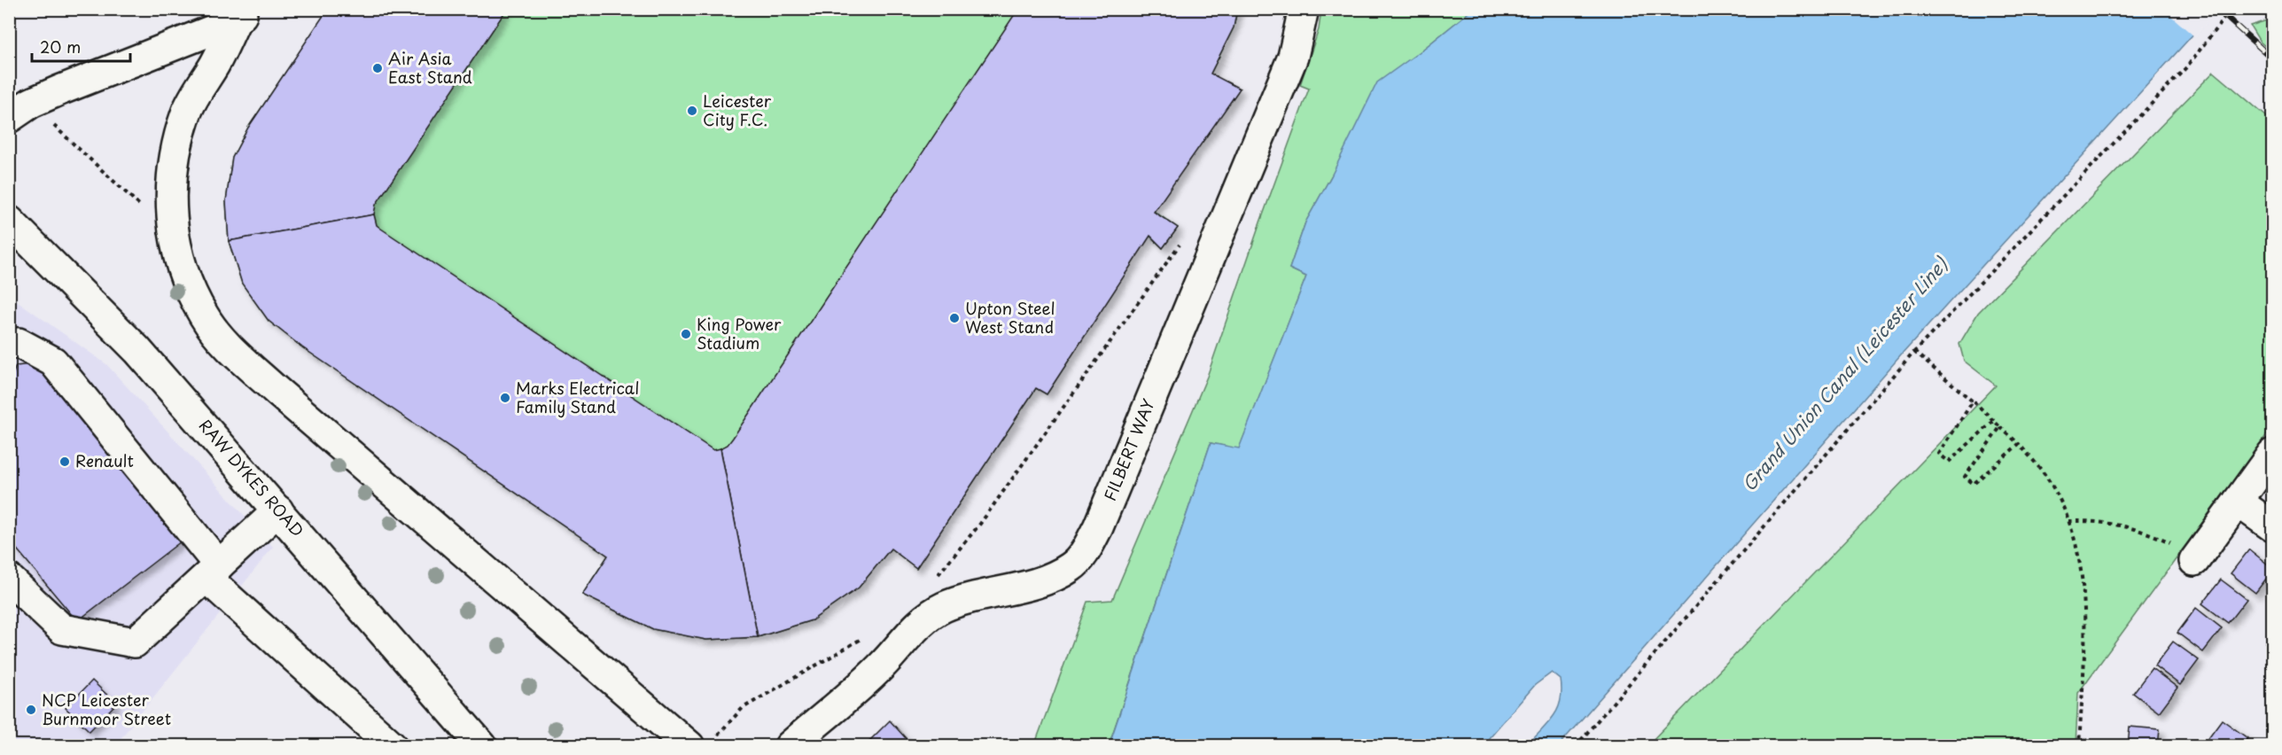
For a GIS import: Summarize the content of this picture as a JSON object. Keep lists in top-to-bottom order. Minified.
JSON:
{"streets":{"street":["FILBERT WAY","RAW DYKES ROAD"]},"water":["Grand Union Canal (Leicester Line)"],"places":["Air Asia East Stand","Leicester City F.C.","Upton Steel West Stand","King Power Stadium","Marks Electrical Family Stand","Renault","NCP Leicester Burnmoor Street"],"scale_bar":"20 m"}
